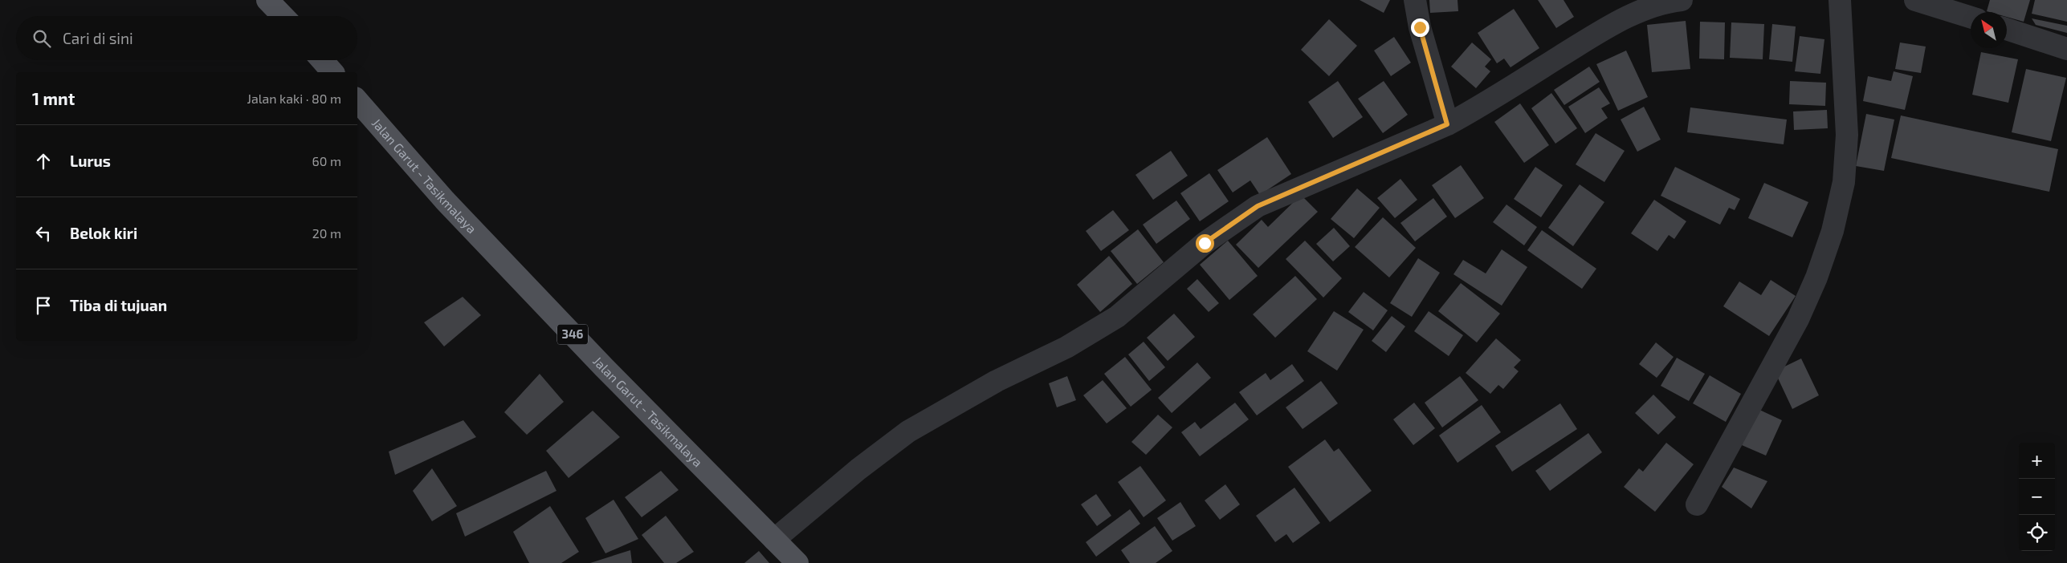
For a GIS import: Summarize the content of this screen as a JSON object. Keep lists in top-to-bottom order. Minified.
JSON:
{"streets":{"main road":["Jalan Garut - Tasikmalaya","346"]},"north":"top left","page":{"search":"Cari di sini","heading":["1 mnt","Jalan kaki · 80 m"],"list":[["Lurus","60 m"],["Belok kiri","20 m"],"Tiba di tujuan"],"map_buttons":["+","−"]}}
